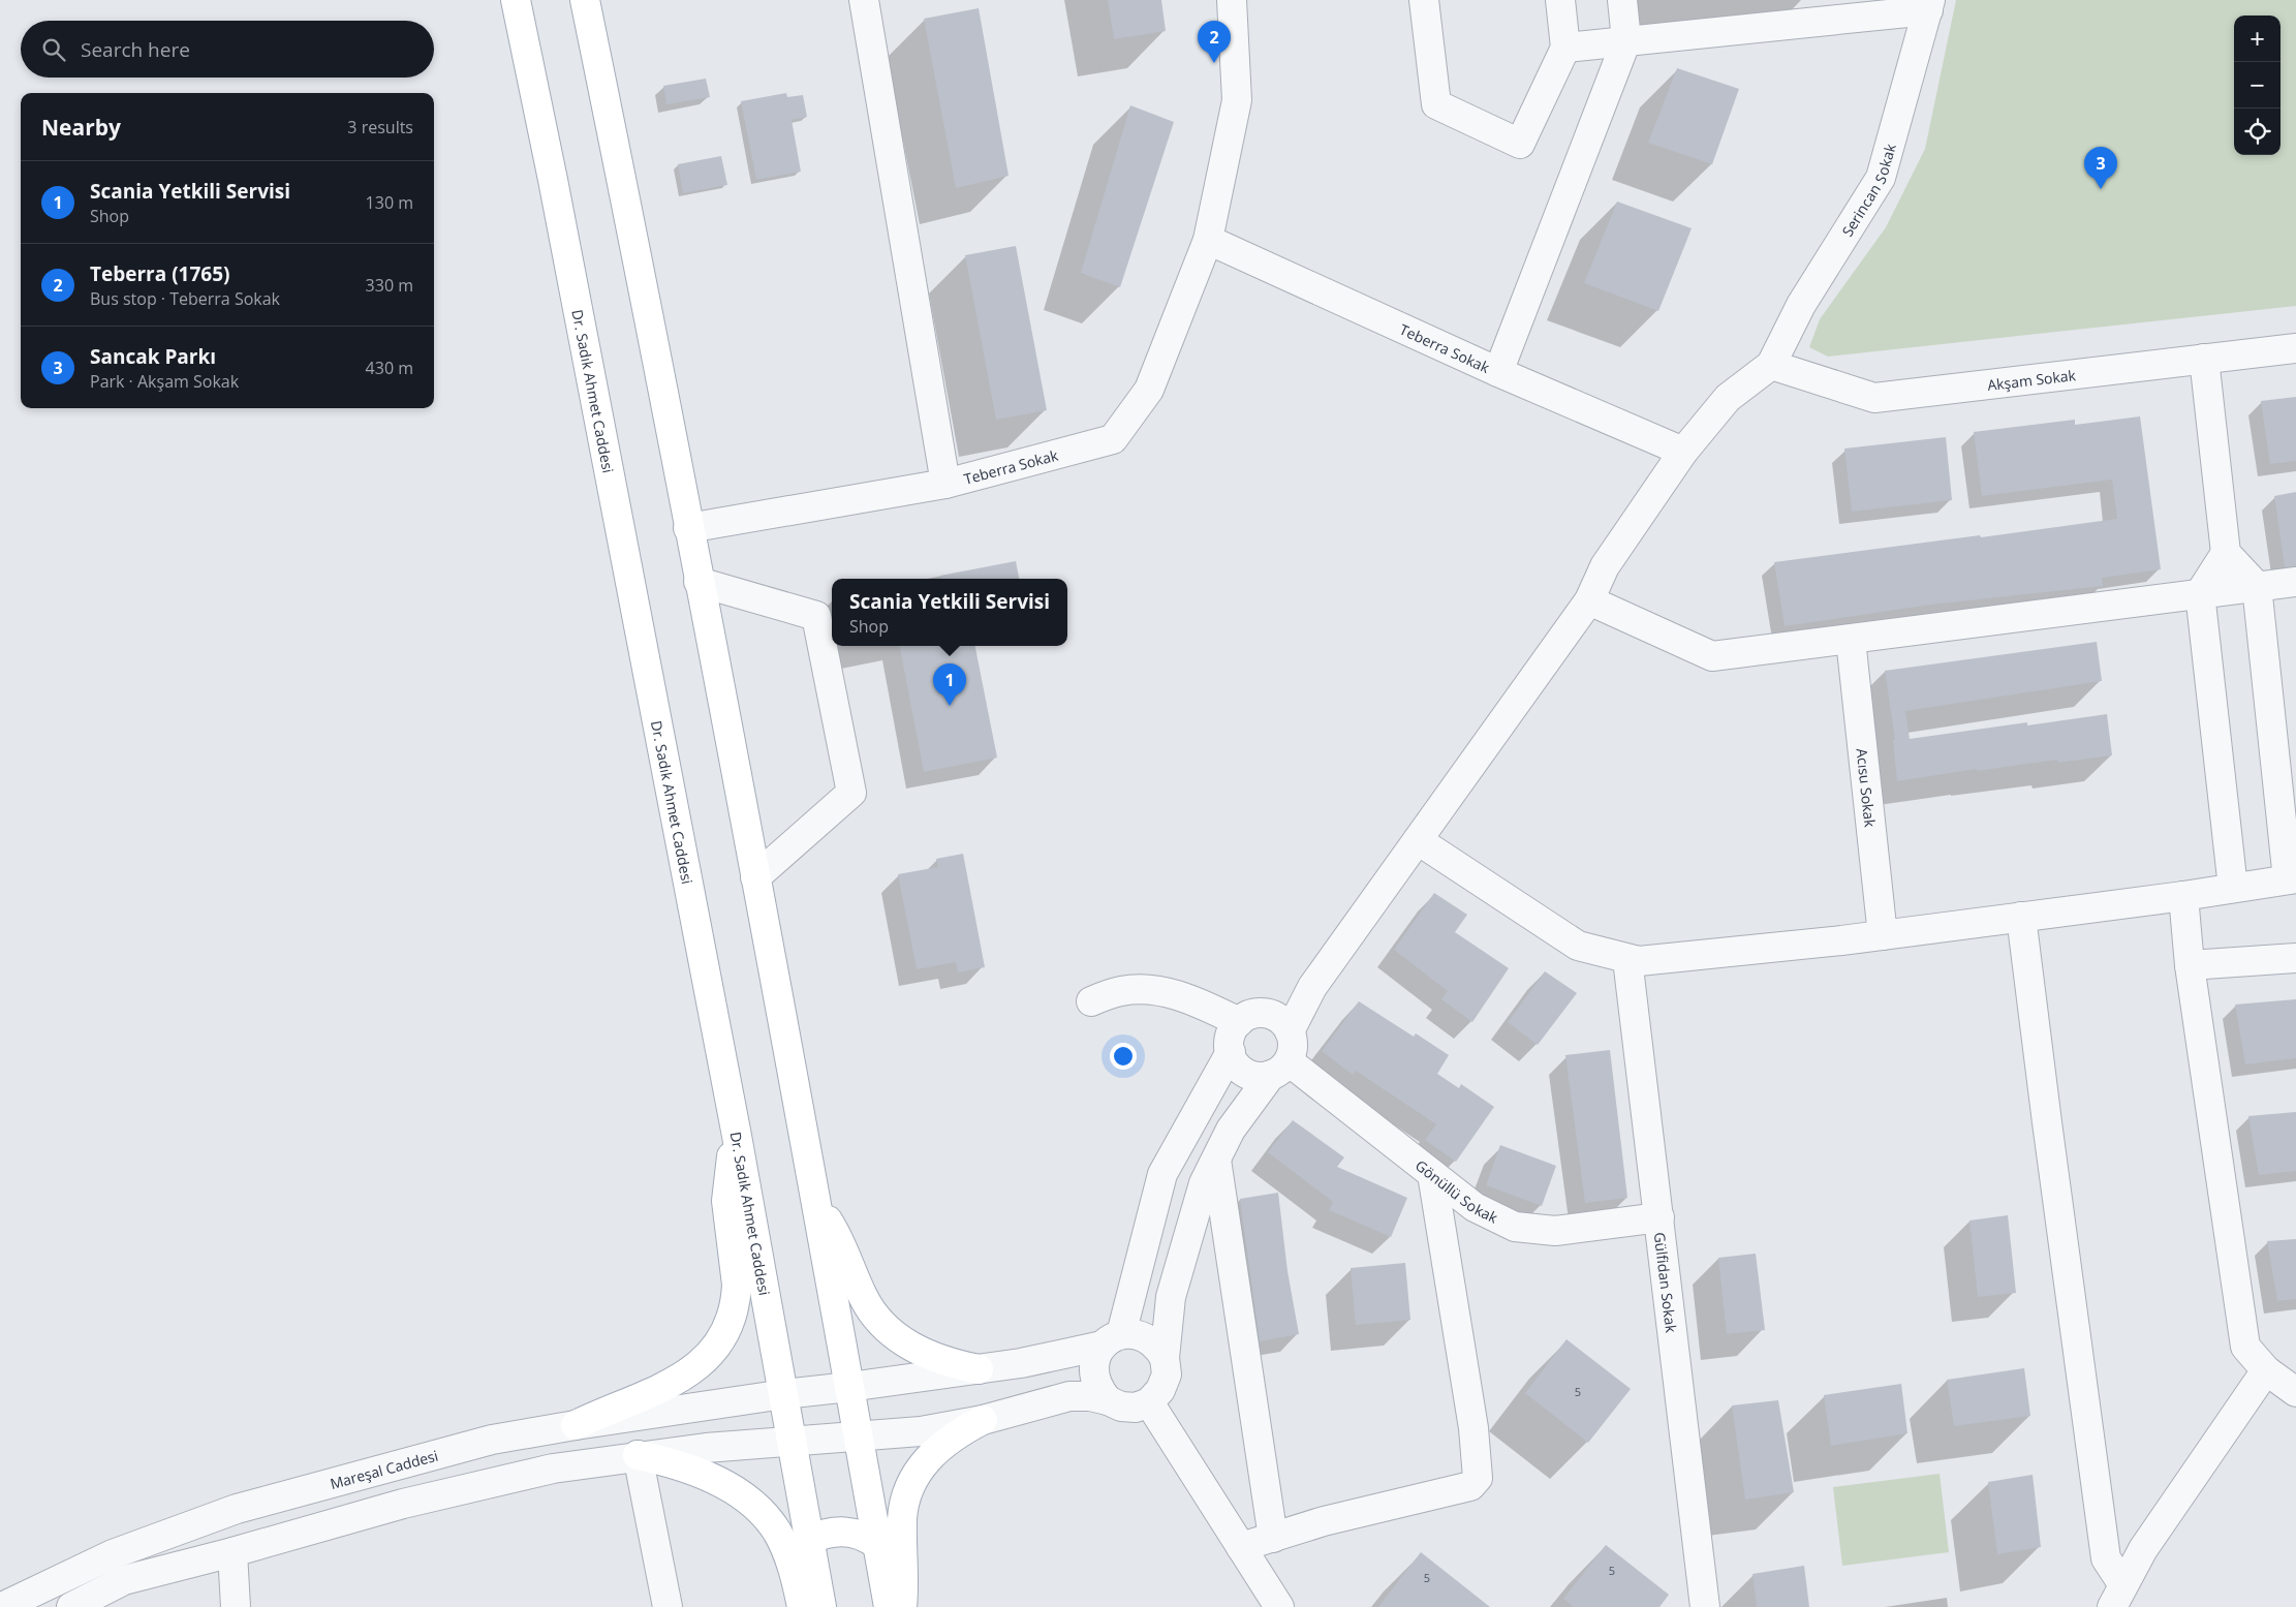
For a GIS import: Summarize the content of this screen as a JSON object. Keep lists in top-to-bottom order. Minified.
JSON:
{"streets":{"main road":["Dr. Sadık Ahmet Caddesi"],"street":["Serincan Sokak","Teberra Sokak","Akşam Sokak","Acısu Sokak","Gönüllü Sokak","Gülfidan Sokak","Mareşal Caddesi"]},"crossings":[["Serincan Sokak","Akşam Sokak"],["Dr. Sadık Ahmet Caddesi","Mareşal Caddesi"],["Gönüllü Sokak","Gülfidan Sokak"]],"house_numbers":["5","5","5"],"page":{"map_buttons":["+","−"],"pins":["2","3","1"],"search":"Search here","heading":["Nearby","3 results"],"list":[{"mark":"1","name":"Scania Yetkili Servisi","note":"Shop","value":"130 m"},{"mark":"2","name":"Teberra (1765)","note":"Bus stop · Teberra Sokak","value":"330 m"},{"mark":"3","name":"Sancak Parkı","note":"Park · Akşam Sokak","value":"430 m"}],"popup":["Scania Yetkili Servisi","Shop"]}}
